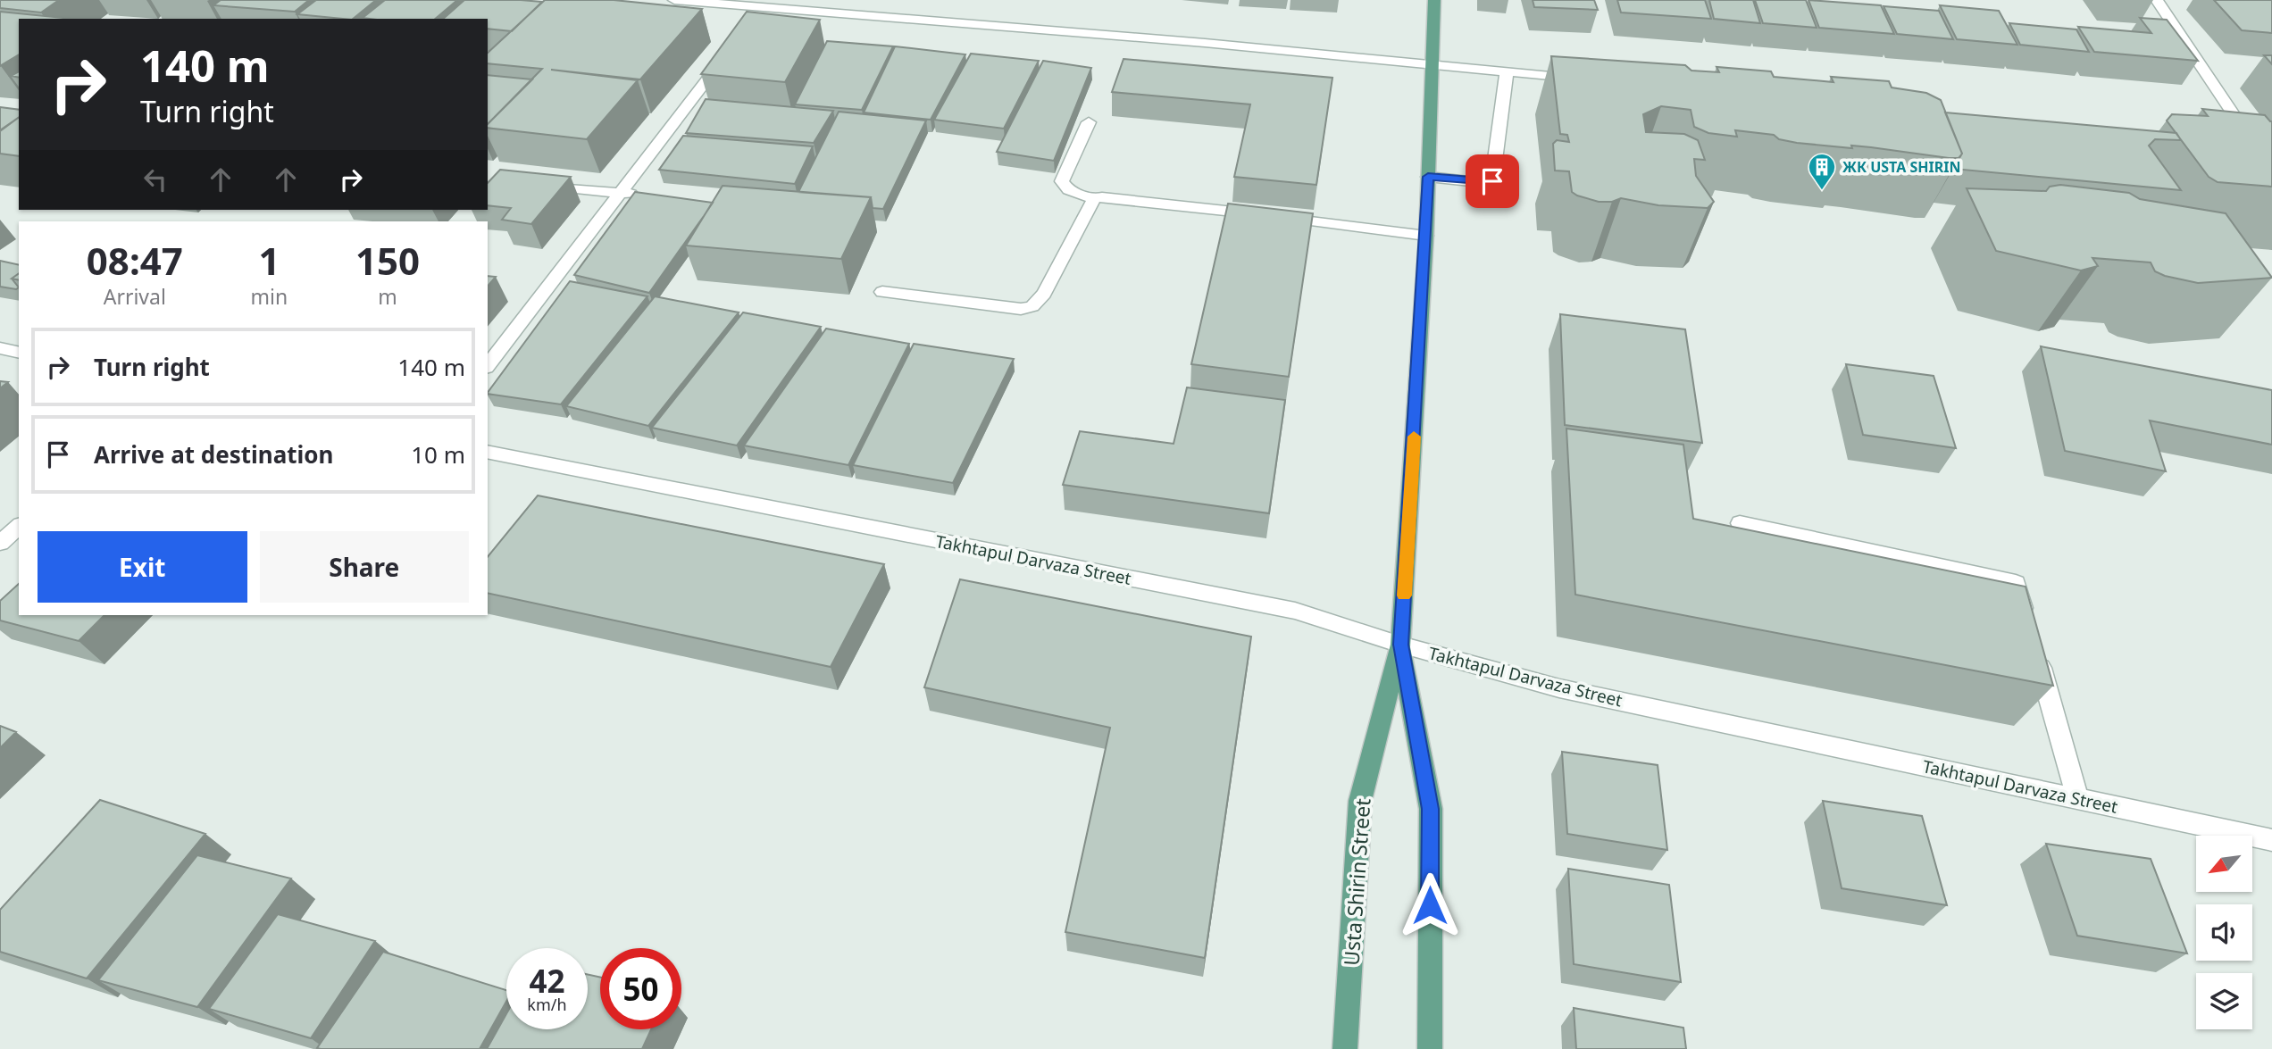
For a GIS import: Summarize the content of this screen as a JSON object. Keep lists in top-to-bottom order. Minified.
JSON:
{"streets":{"main road":["Usta Shirin Street"],"street":["Takhtapul Darvaza Street"]},"crossings":[["Takhtapul Darvaza Street","Usta Shirin Street"]],"places":{"building":["ЖК USTA SHIRIN"]},"north":"bottom left","page":{"turn":["140 m","Turn right"],"eta":["08:47","Arrival","1","min","150","m"],"list":[{"name":"Turn right","value":"140 m"},{"name":"Arrive at destination","value":"10 m"}],"buttons":["Exit","Share"],"speed":"42 km/h","limit":"50"}}
